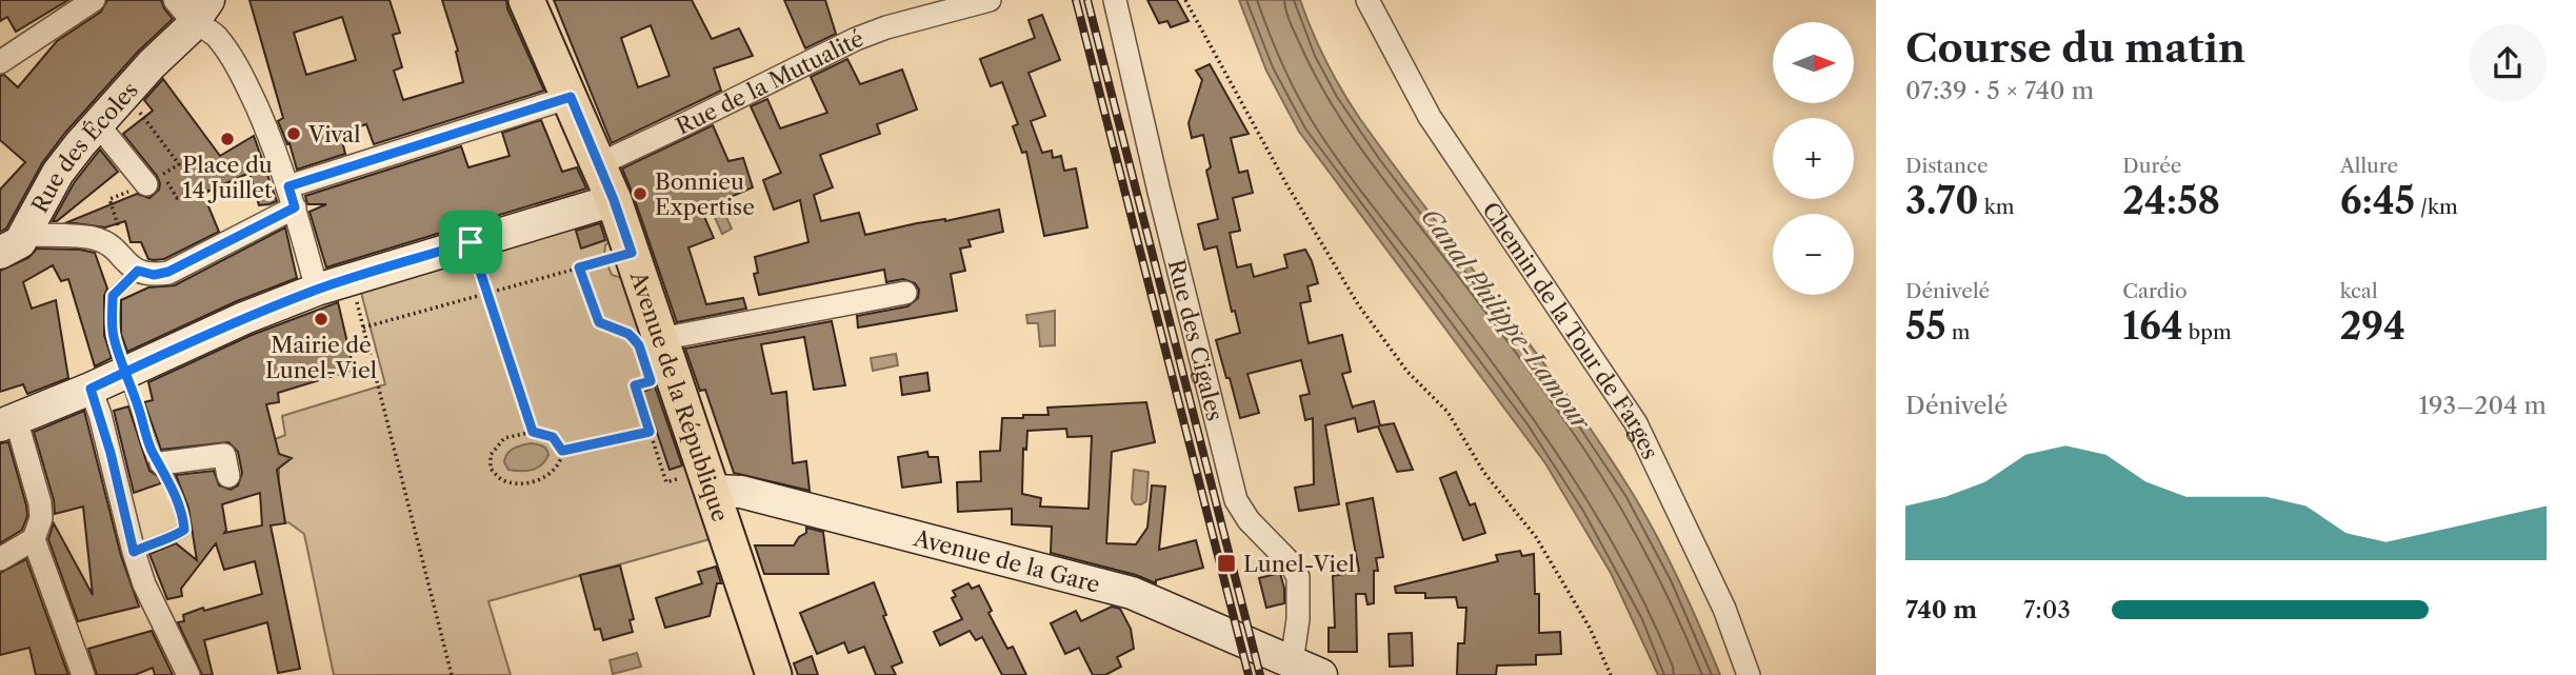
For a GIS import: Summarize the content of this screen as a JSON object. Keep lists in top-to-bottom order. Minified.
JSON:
{"streets":{"main road":["Avenue de la République"],"street":["Rue de la Mutualité","Rue des Écoles","Chemin de la Tour de Farges","Rue des Cigales","Avenue de la Gare"]},"crossings":[["Rue de la Mutualité","Avenue de la République"],["Rue des Cigales","Avenue de la Gare"],["Avenue de la République","Avenue de la Gare"]],"water":["Canal Philippe-Lamour"],"places":{"other":["Vival","Place du 14 Juillet","Bonnieu Expertise","Mairie de Lunel-Viel"],"transit":["Lunel-Viel"]},"north":"right","page":{"heading":["Course du matin","07:39 · 5 × 740 m"],"map_buttons":["+","−"],"stats":[["Distance","3.70 km"],["Durée","24:58"],["Allure","6:45 /km"],["Dénivelé","55 m"],["Cardio","164 bpm"],["kcal","294"]],"chart":["Dénivelé","193–204 m"],"list":[{"name":"740 m","note":"7:03"}]}}
